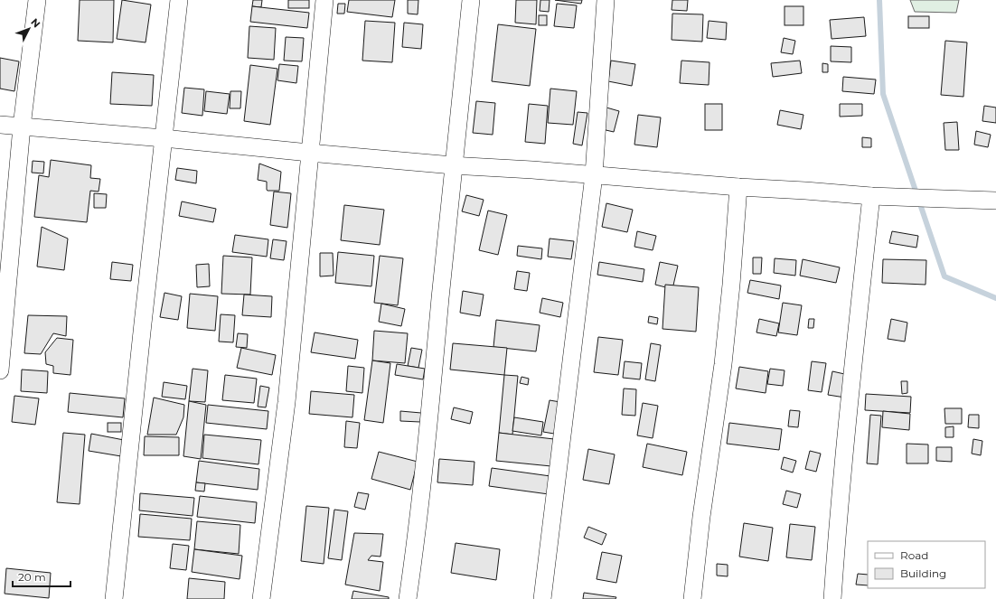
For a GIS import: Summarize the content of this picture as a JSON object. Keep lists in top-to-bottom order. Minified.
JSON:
{"legend":["Road","Building"],"scale_bar":"20 m","north":"top right"}
